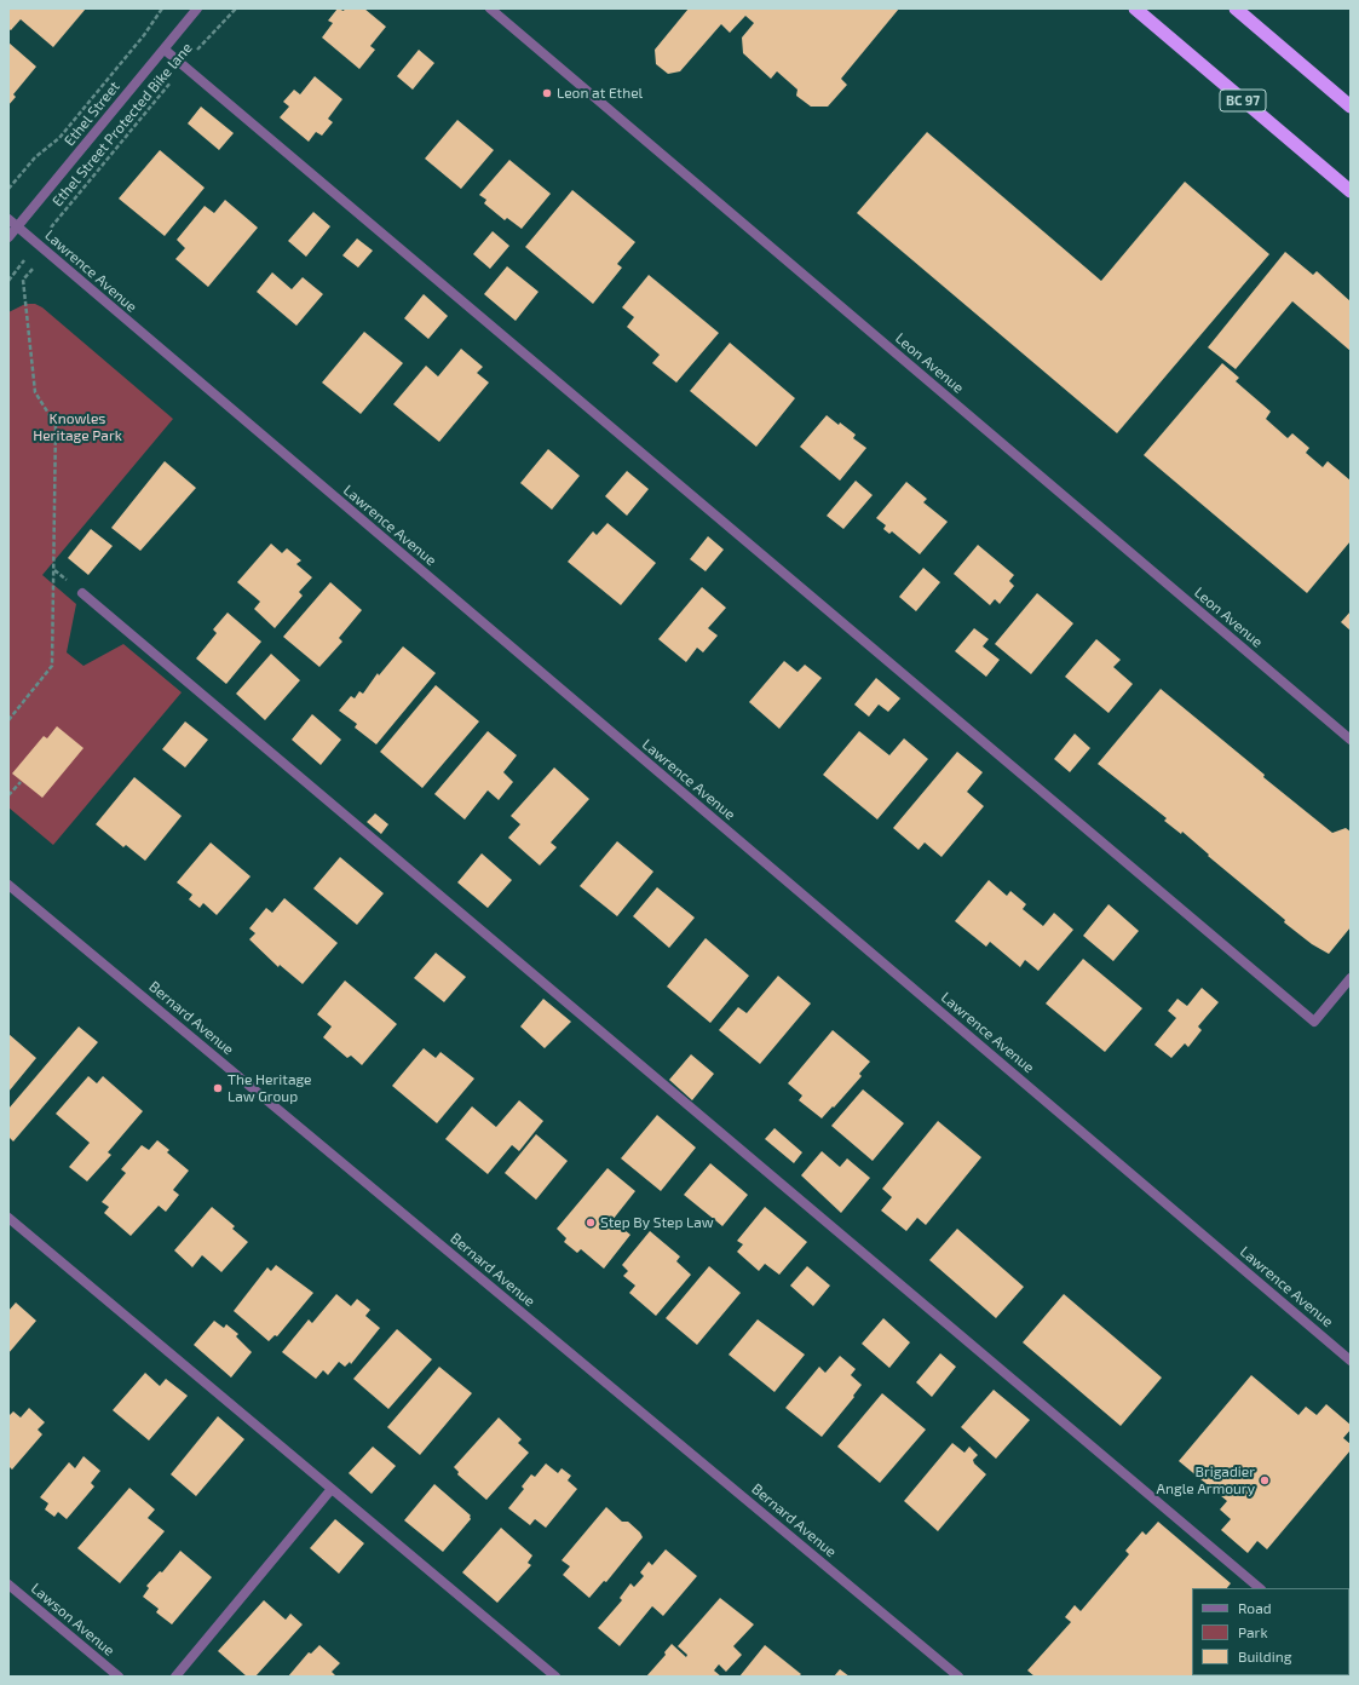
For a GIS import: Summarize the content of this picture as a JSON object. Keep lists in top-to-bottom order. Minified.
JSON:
{"streets":{"highway":["BC 97"],"street":["Ethel Street","Lawrence Avenue","Leon Avenue","Bernard Avenue","Lawson Avenue"],"path":["Ethel Street Protected Bike lane"]},"crossings":[["Ethel Street","Lawrence Avenue"],["Ethel Street Protected Bike lane","Lawrence Avenue"]],"parks":["Knowles Heritage Park"],"places":["Leon at Ethel","The Heritage Law Group","Step By Step Law","Brigadier Angle Armoury"],"legend":["Road","Park","Building"]}
